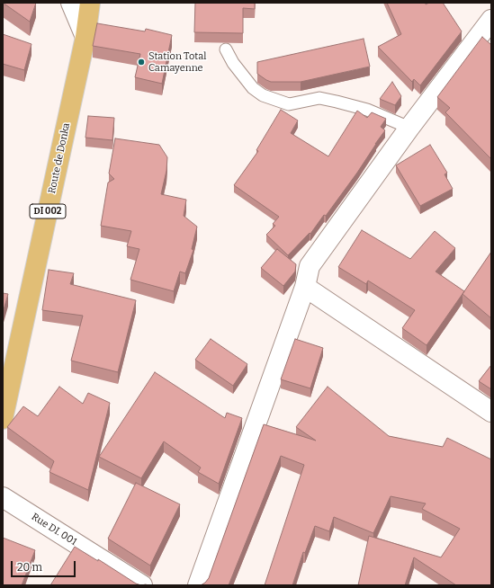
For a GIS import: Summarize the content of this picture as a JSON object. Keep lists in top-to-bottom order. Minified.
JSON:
{"streets":{"main road":["Route de Donka","DI 002"],"street":["Rue DI. 001"]},"places":["Station Total Camayenne"],"scale_bar":"20 m"}
